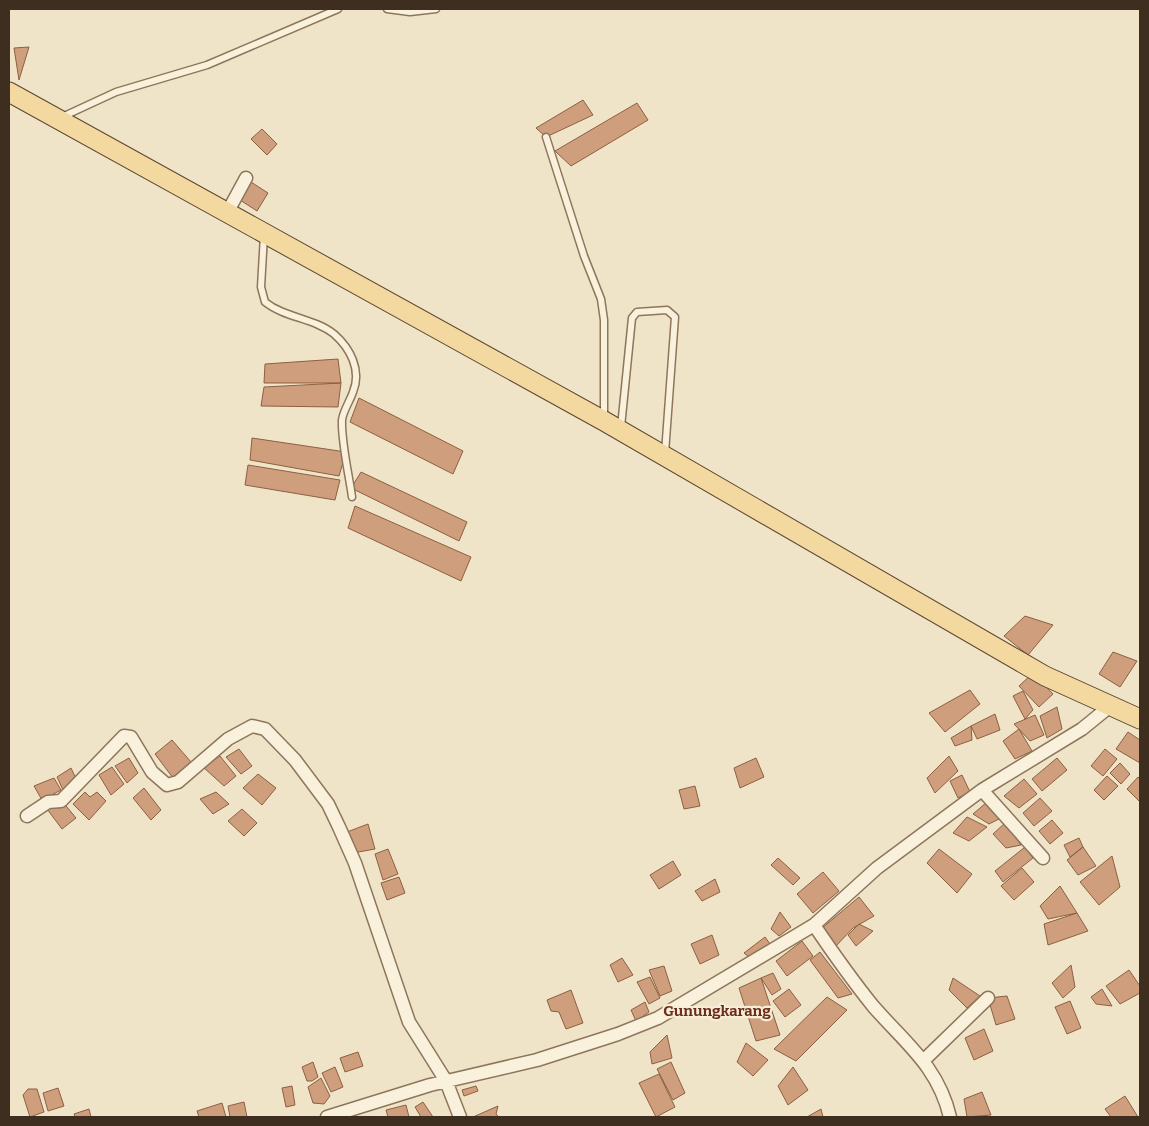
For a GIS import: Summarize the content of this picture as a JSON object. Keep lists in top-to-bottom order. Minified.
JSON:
{"districts":["Gunungkarang"]}
